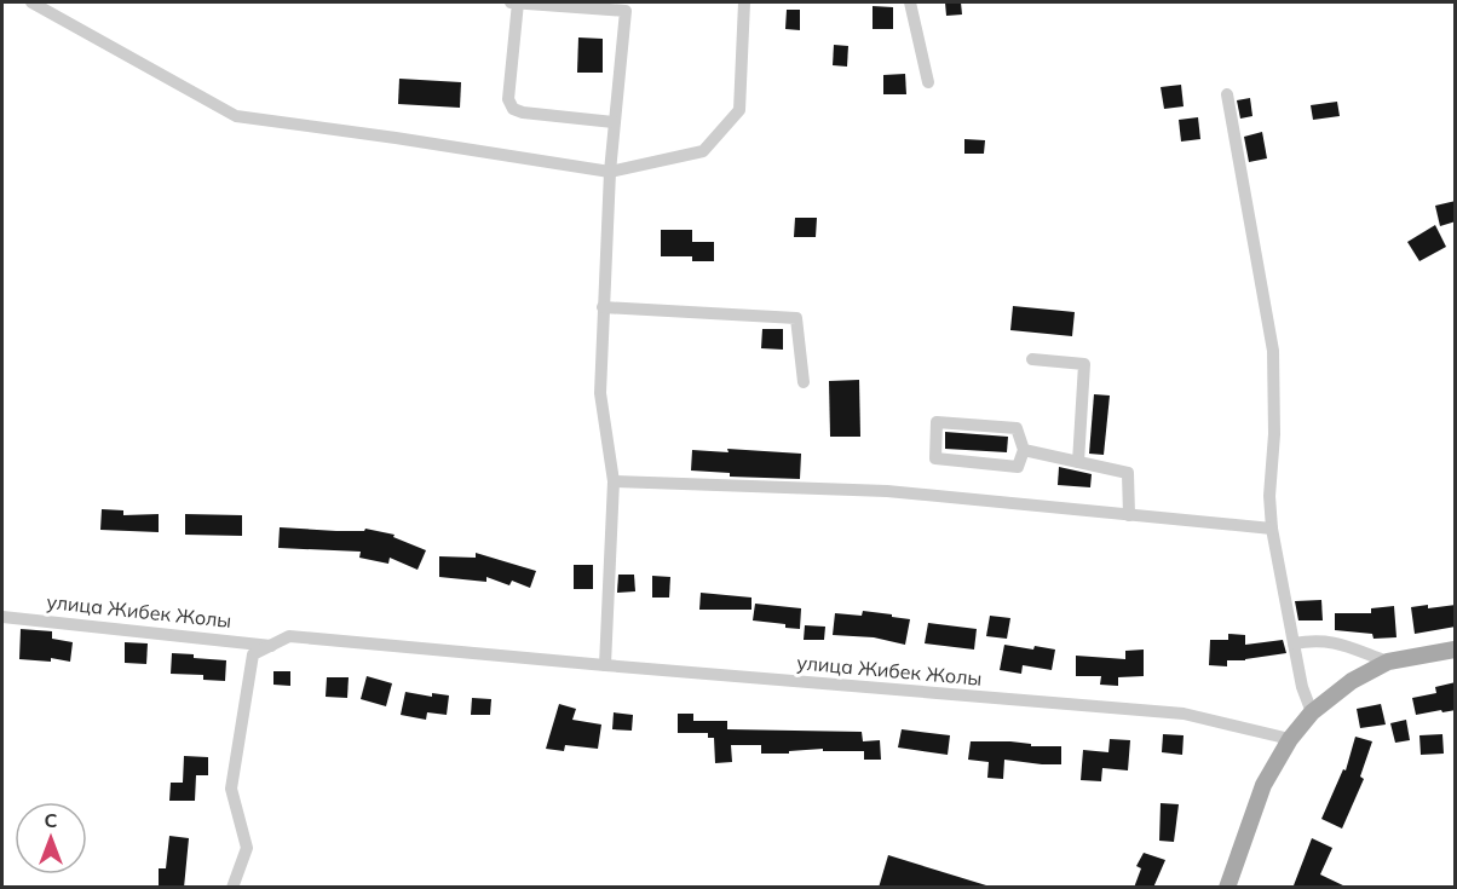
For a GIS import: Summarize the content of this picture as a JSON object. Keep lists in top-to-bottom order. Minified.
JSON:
{"streets":{"street":["улица Жибек Жолы"]},"north":"top"}
